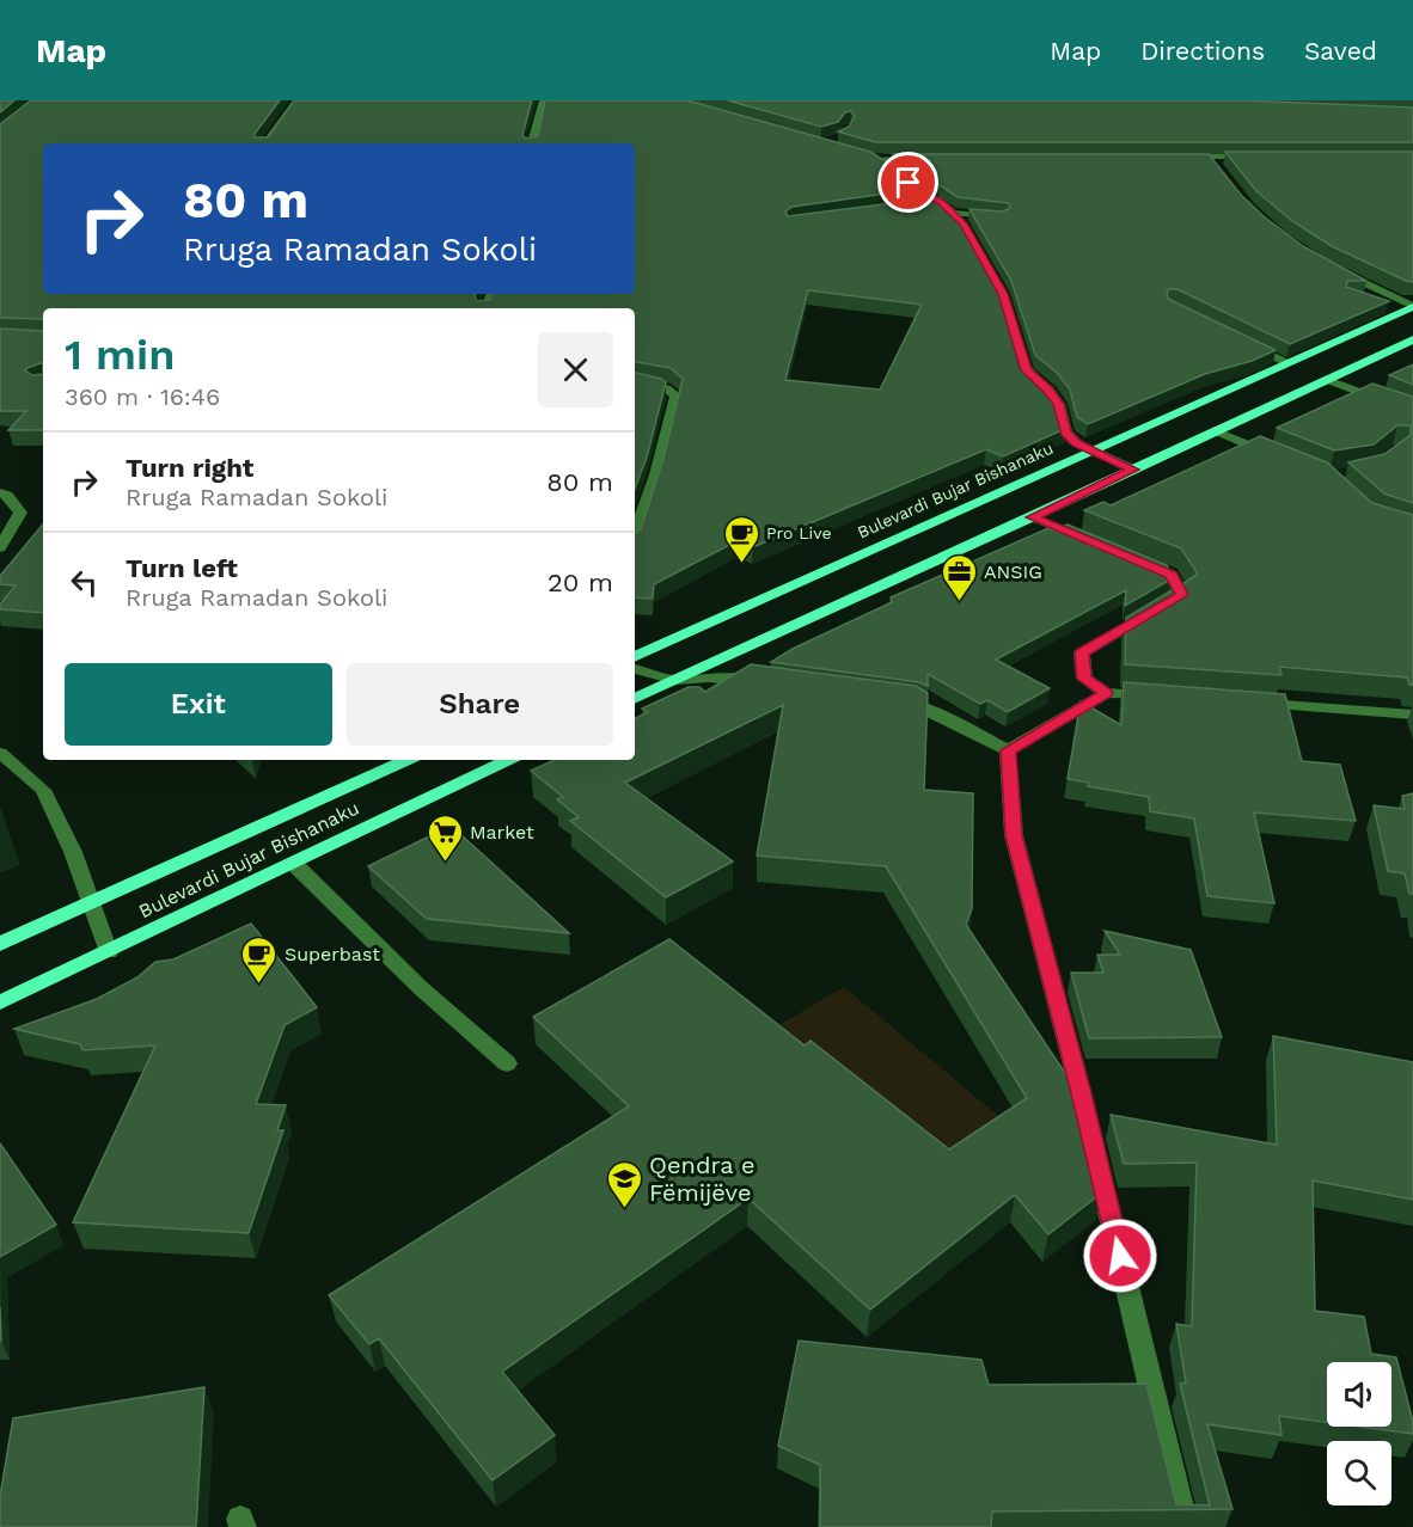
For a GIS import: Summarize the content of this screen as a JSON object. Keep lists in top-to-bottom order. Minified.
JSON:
{"streets":{"main road":["Bulevardi Bujar Bishanaku"]},"places":{"cafe":["Pro Live","Superbast"],"office":["ANSIG"],"supermarket":["Market"],"school or university":["Qendra e Fëmijëve"]},"page":{"header":"Map","nav":["Map","Directions","Saved"],"turn":["80 m","Rruga Ramadan Sokoli"],"heading":["1 min","360 m · 16:46"],"list":[{"name":"Turn right","note":"Rruga Ramadan Sokoli","value":"80 m"},{"name":"Turn left","note":"Rruga Ramadan Sokoli","value":"20 m"}],"buttons":["Exit","Share"]}}
